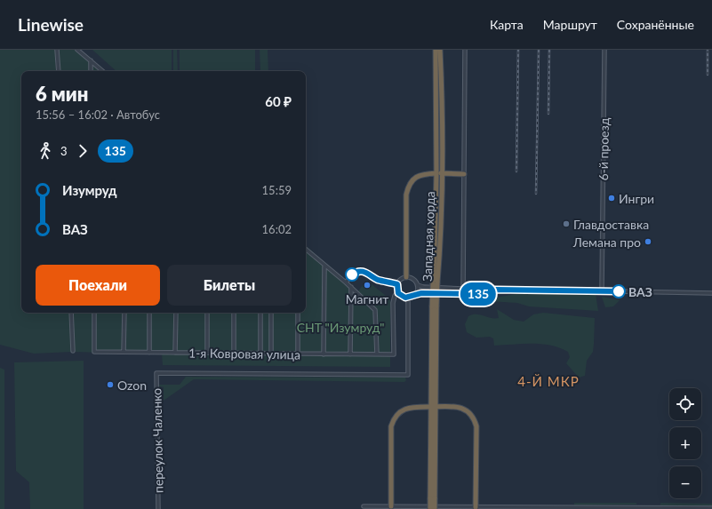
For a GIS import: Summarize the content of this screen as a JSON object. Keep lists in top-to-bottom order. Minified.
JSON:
{"streets":{"highway":["Западная хорда"],"street":["6-й проезд","1-я Ковровая улица","переулок Чаленко"]},"crossings":[["1-я Ковровая улица","переулок Чаленко"]],"districts":["4-Й МКР"],"parks":["СНТ \"Изумруд\""],"places":["Ингри","Главдоставка","Лемана про","Магнит","ВАЗ","Ozon"],"lines":["bus line 135"],"page":{"header":"Linewise","nav":["Карта","Маршрут","Сохранённые"],"on_map":"135","heading":["6 мин","15:56 – 16:02 · Автобус","60 ₽"],"legs":["3","135"],"list":[{"name":"Изумруд","value":"15:59"},{"name":"ВАЗ","value":"16:02"}],"buttons":["Поехали","Билеты"],"map_buttons":["+","−"]}}
